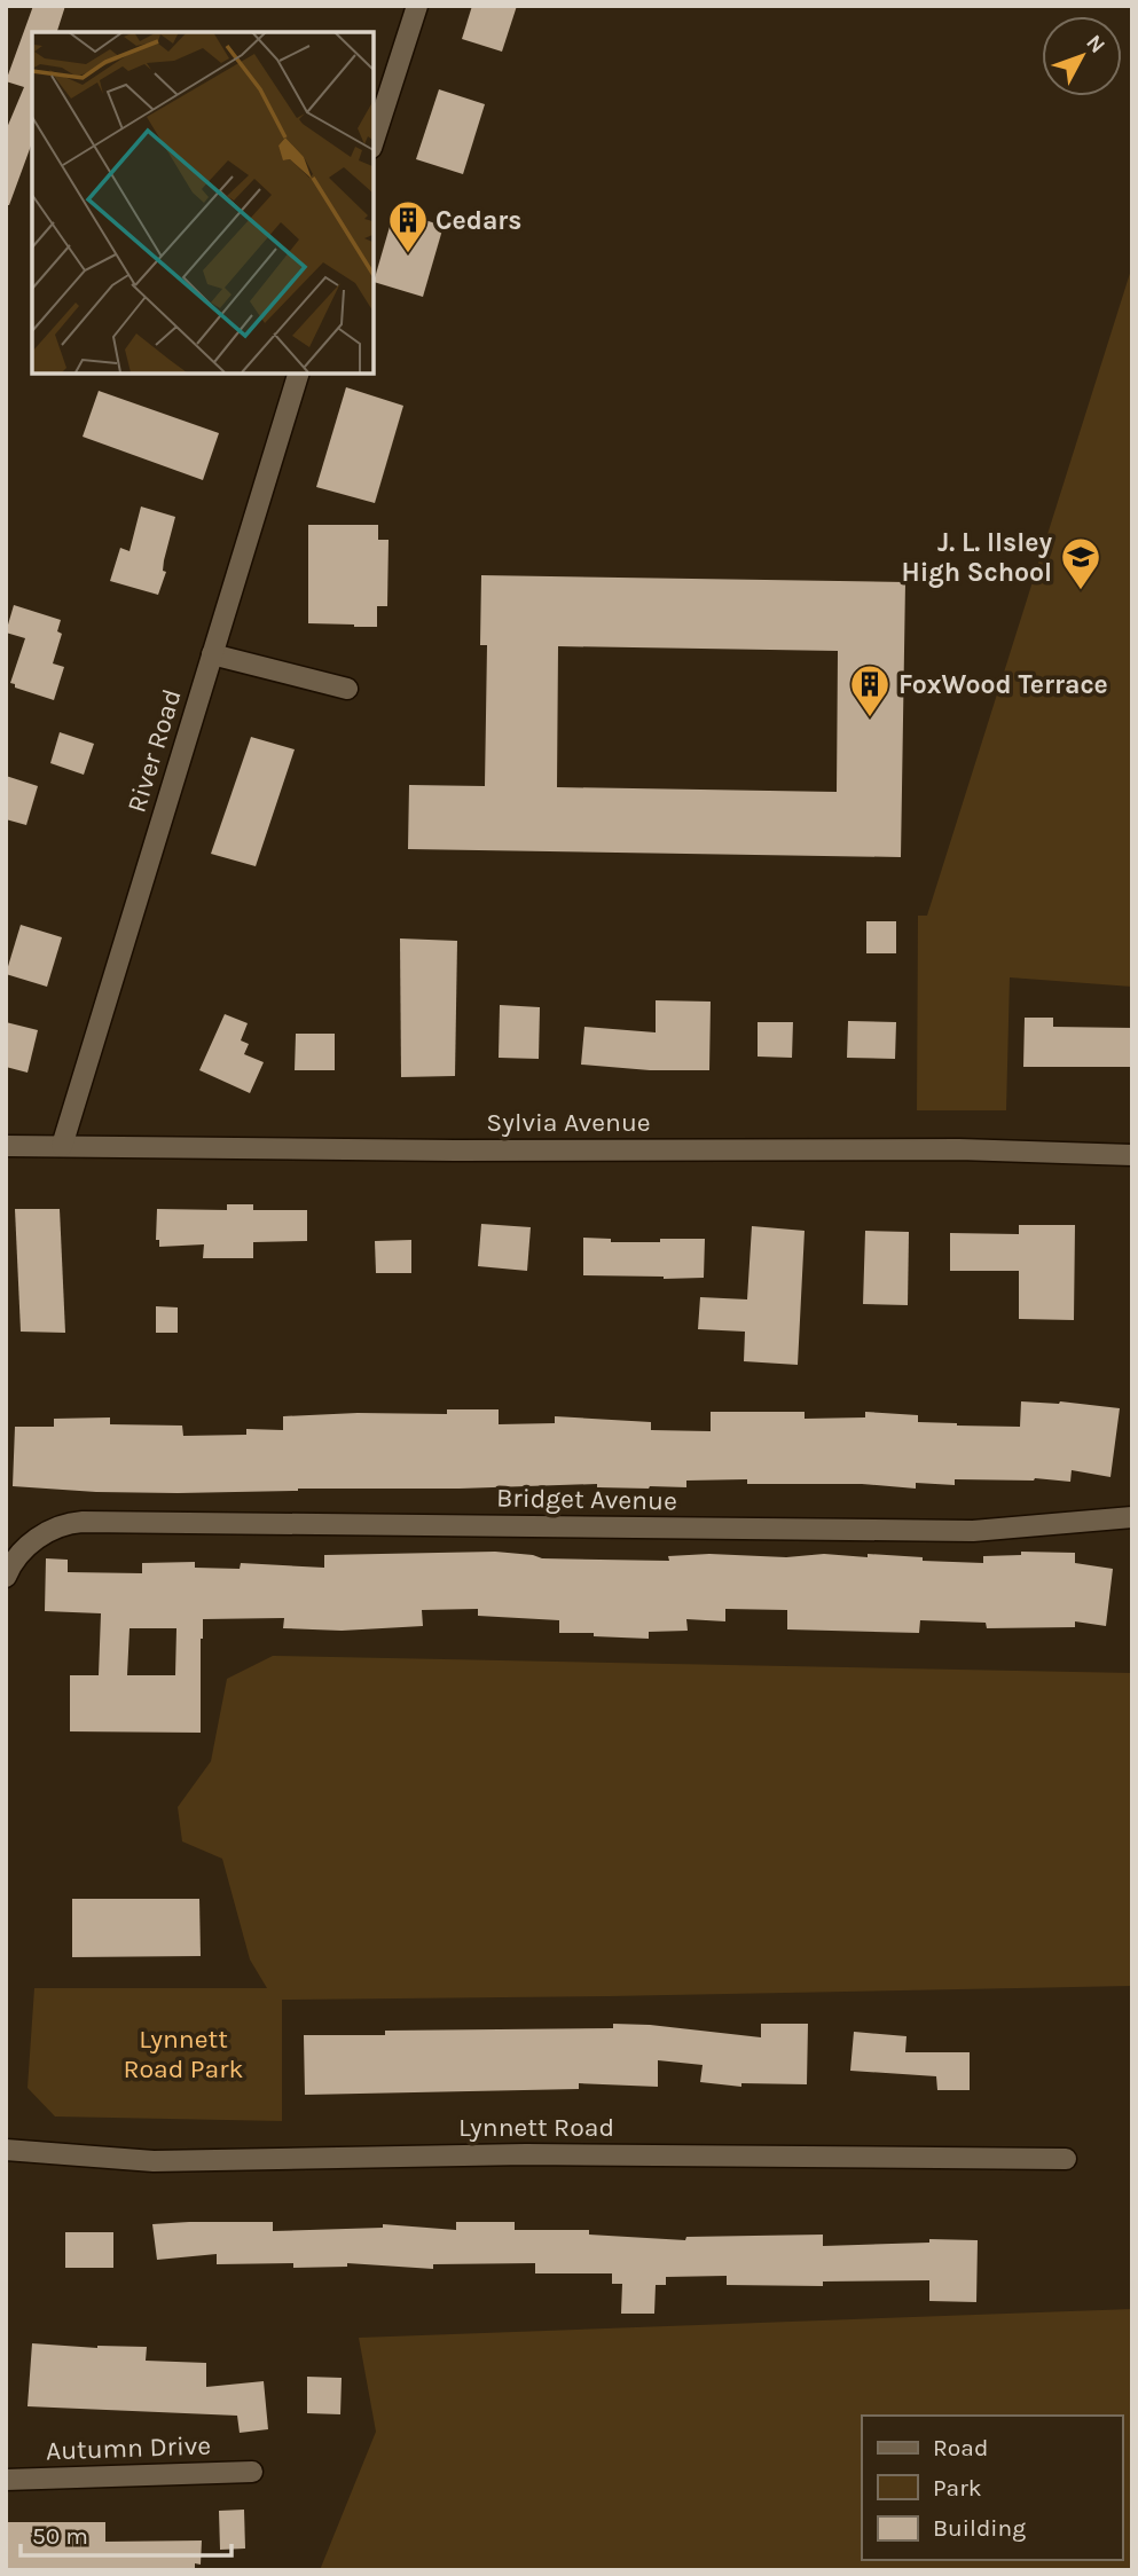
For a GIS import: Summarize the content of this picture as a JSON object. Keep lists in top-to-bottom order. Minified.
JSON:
{"streets":{"street":["River Road","Sylvia Avenue","Bridget Avenue","Lynnett Road","Autumn Drive"]},"crossings":[["River Road","Sylvia Avenue"]],"parks":["Lynnett Road Park"],"places":{"building":["Cedars","FoxWood Terrace"],"school or university":["J. L. Ilsley High School"]},"legend":["Road","Park","Building"],"scale_bar":"50 m","north":"top right"}
